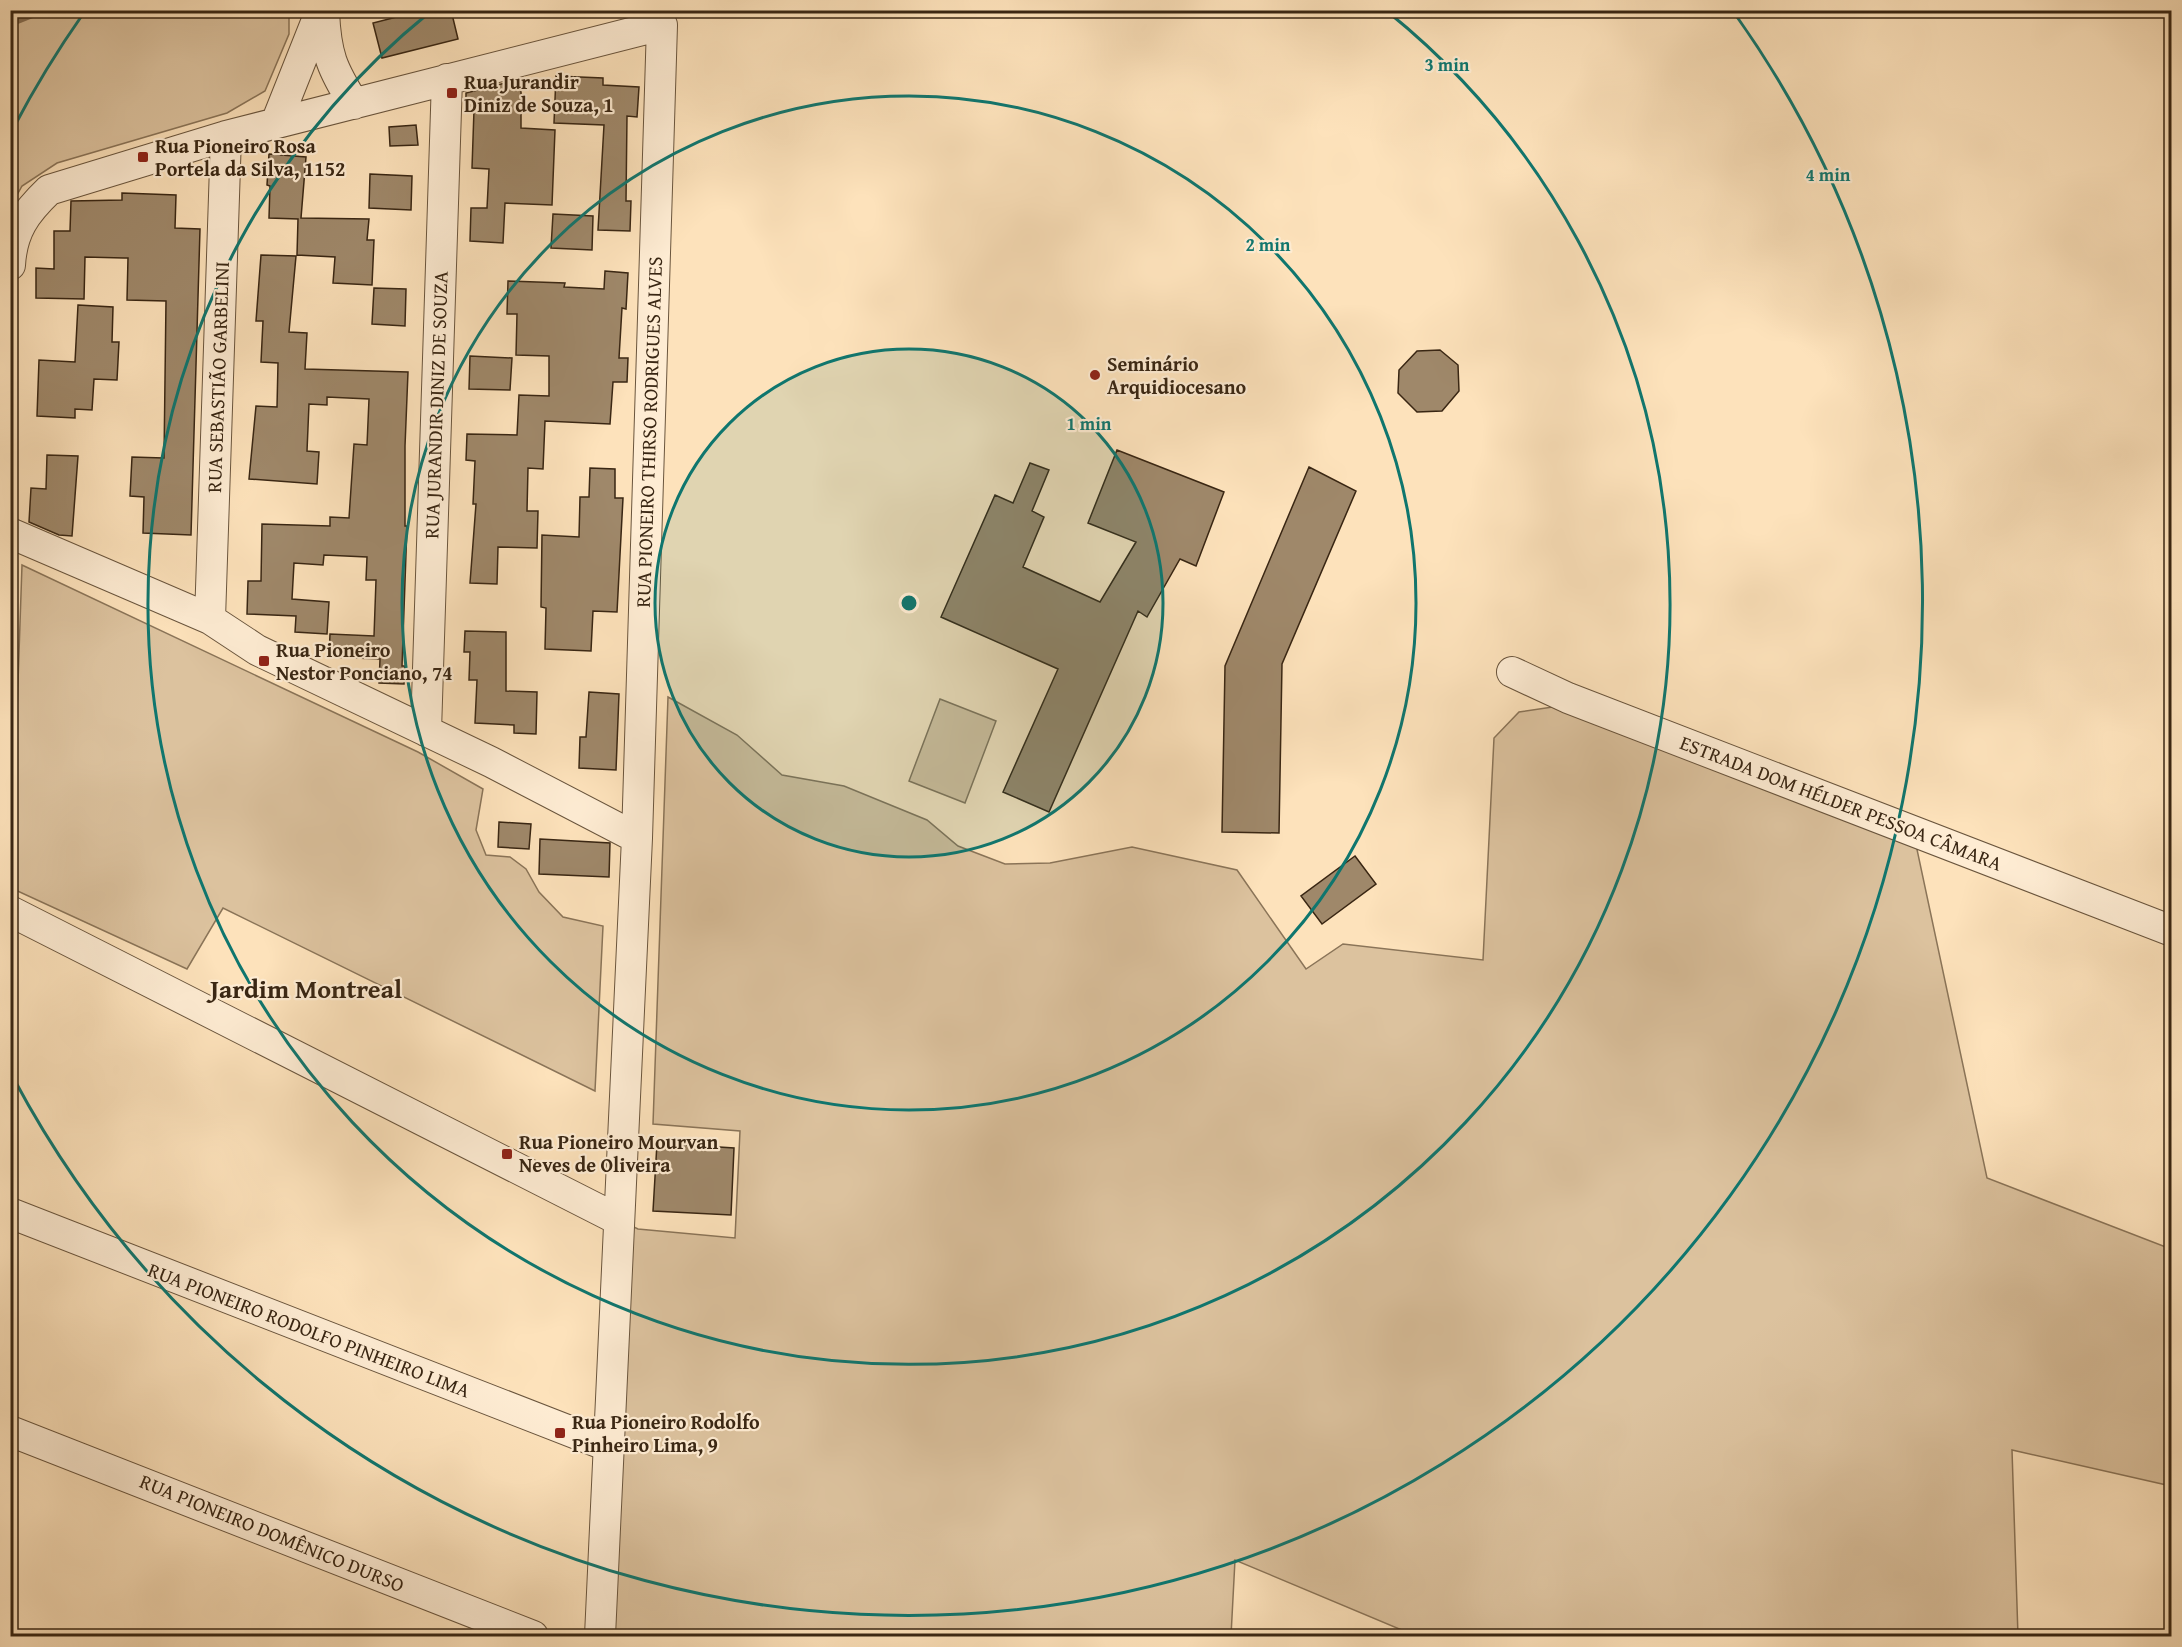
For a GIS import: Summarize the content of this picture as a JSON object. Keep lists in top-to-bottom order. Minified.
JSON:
{"streets":{"street":["RUA SEBASTIÃO GARBELINI","RUA JURANDIR DINIZ DE SOUZA","RUA PIONEIRO THIRSO RODRIGUES ALVES","ESTRADA DOM HÉLDER PESSOA CÂMARA","RUA PIONEIRO RODOLFO PINHEIRO LIMA","RUA PIONEIRO DOMÊNICO DURSO"]},"crossings":[["RUA JURANDIR DINIZ DE SOUZA","RUA PIONEIRO THIRSO RODRIGUES ALVES"],["RUA PIONEIRO THIRSO RODRIGUES ALVES","RUA PIONEIRO RODOLFO PINHEIRO LIMA"]],"districts":["Jardim Montreal"],"places":{"transit":["Rua Jurandir Diniz de Souza, 1","Rua Pioneiro Rosa Portela da Silva, 1152","Rua Pioneiro Nestor Ponciano, 74","Rua Pioneiro Mourvan Neves de Oliveira","Rua Pioneiro Rodolfo Pinheiro Lima, 9"],"other":["Seminário Arquidiocesano"]},"rings":["3 min","4 min","2 min","1 min"]}
